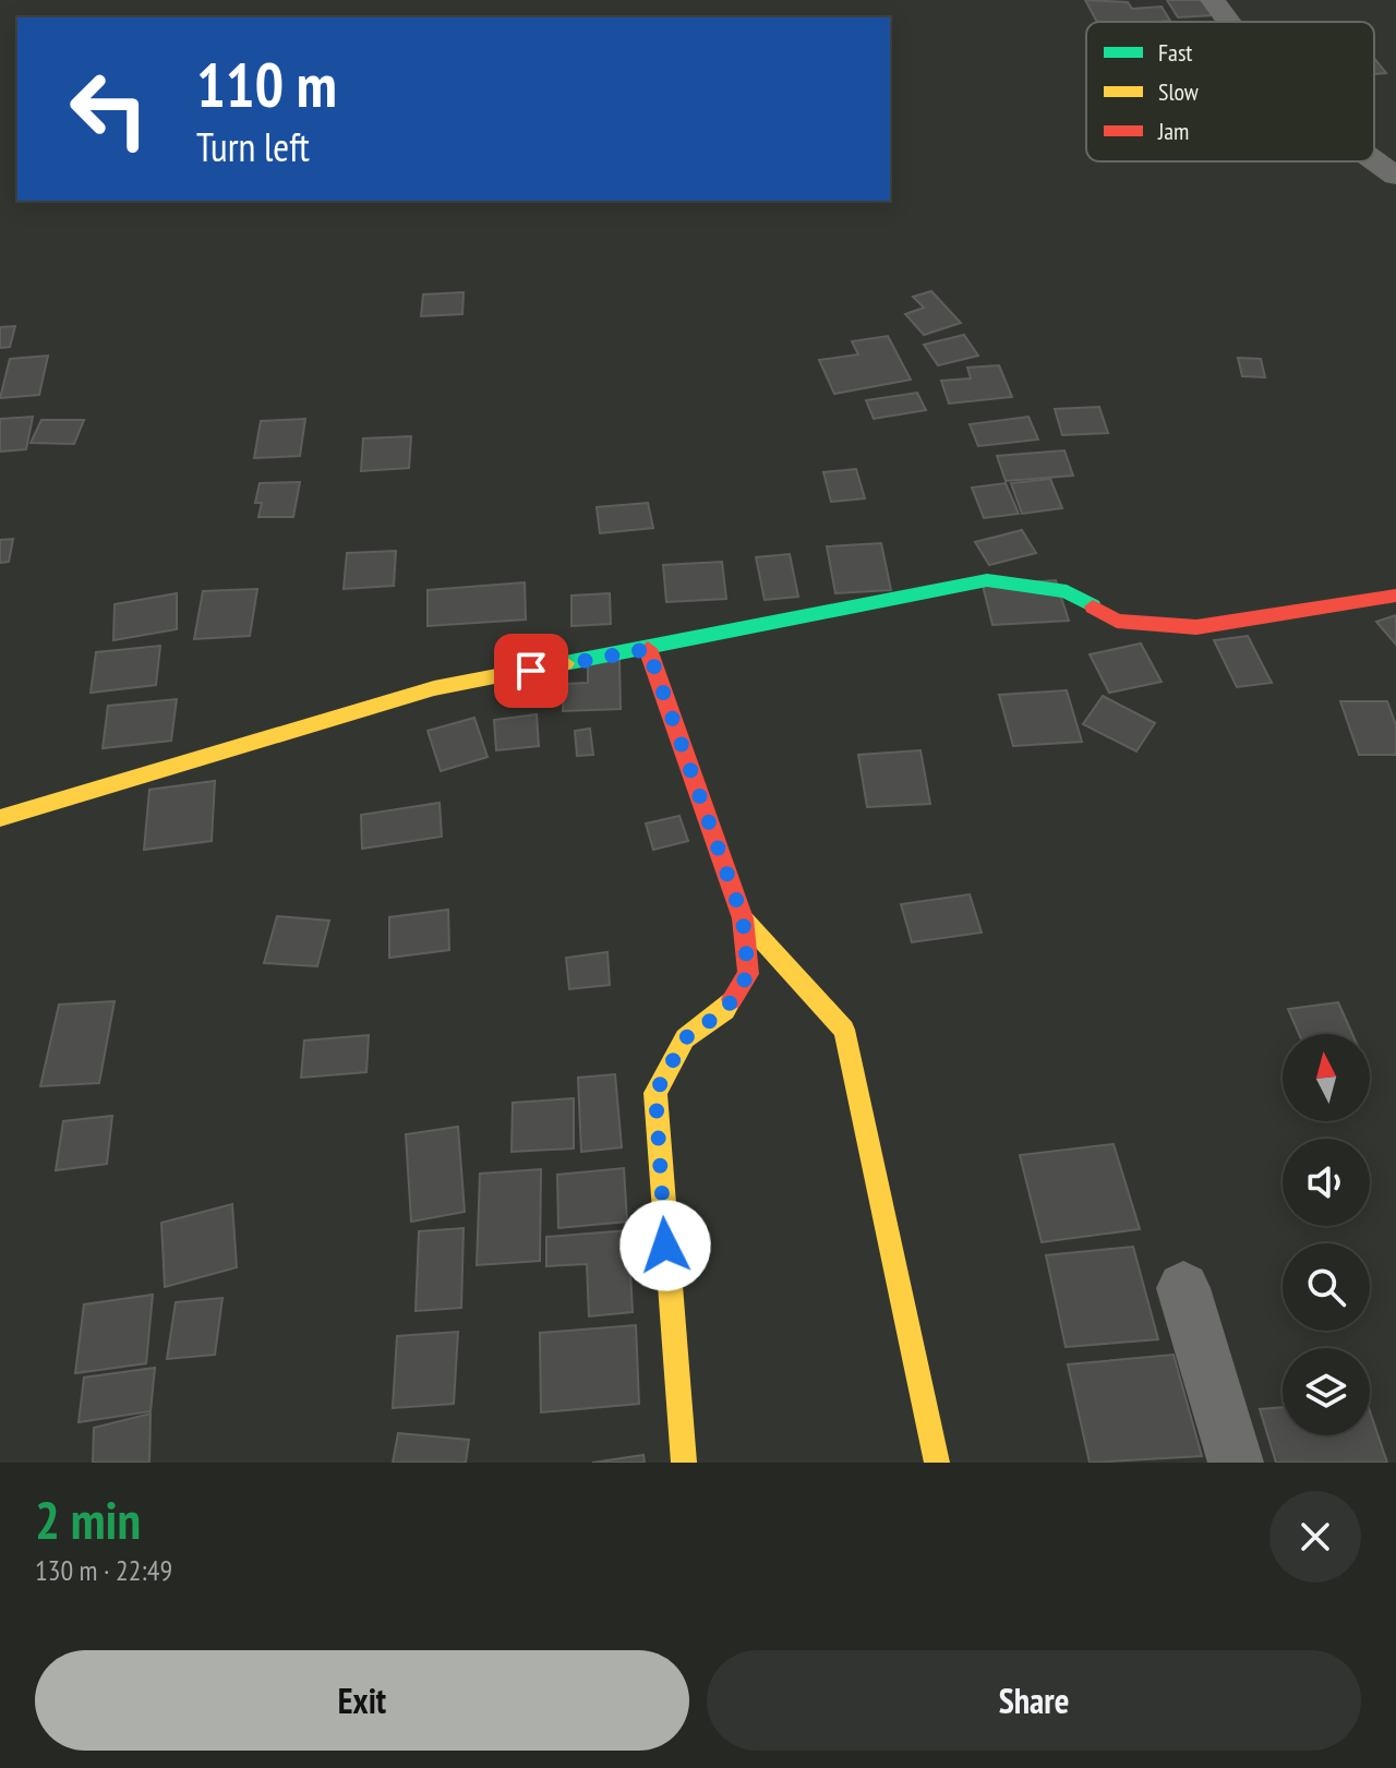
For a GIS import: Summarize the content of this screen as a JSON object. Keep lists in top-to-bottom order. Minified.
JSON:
{"legend":["Fast","Slow","Jam"],"north":"top","page":{"turn":["110 m","Turn left"],"heading":["2 min","130 m · 22:49"],"buttons":["Exit","Share"]}}
